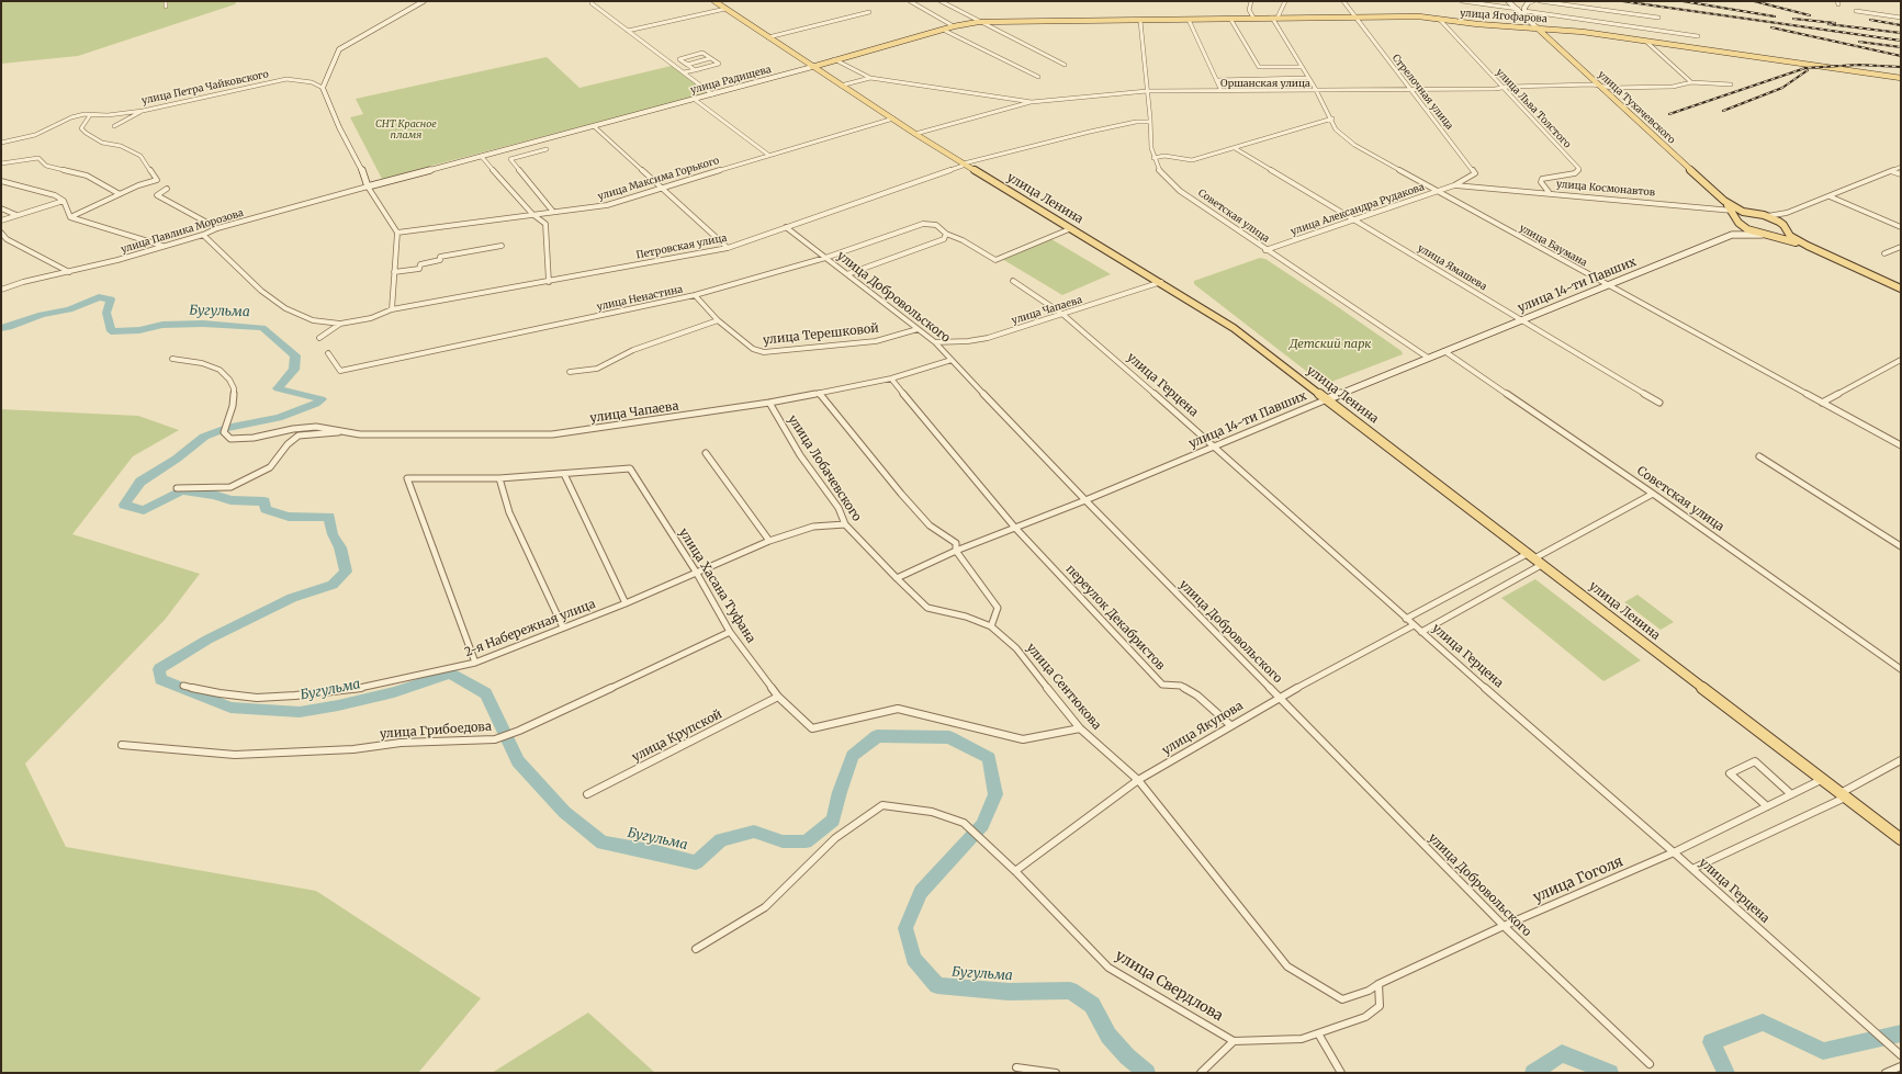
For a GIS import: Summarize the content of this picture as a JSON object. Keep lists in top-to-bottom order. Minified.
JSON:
{"streets":{"main road":["улица Ягофарова","улица Радищева","улица Тухачевского","улица Ленина"],"street":["Оршанская улица","улица Петра Чайковского","Стрелочная улица","улица Льва Толстого","улица Максима Горького","улица Космонавтов","улица Александра Рудакова","Советская улица","улица Павлика Морозова","улица Баумана","Петровская улица","улица Ямашева","улица 14-ти Павших","улица Добровольского","улица Ненастина","улица Чапаева","улица Терешковой","улица Герцена","улица Лобачевского","улица Хасана Туфана","переулок Декабристов","2-я Набережная улица","улица Сентюкова","улица Якупова","улица Грибоедова","улица Крупской","улица Гоголя","улица Свердлова"]},"crossings":[["улица Ягофарова","улица Радищева"],["улица Ягофарова","Стрелочная улица"],["улица Ягофарова","улица Тухачевского"],["улица Ягофарова","улица Льва Толстого"],["улица Ягофарова","Советская улица"],["улица Ягофарова","улица Баумана"],["улица Радищева","улица Ленина"],["улица Радищева","улица Павлика Морозова"],["Оршанская улица","Стрелочная улица"],["Оршанская улица","улица Тухачевского"],["Оршанская улица","улица Льва Толстого"],["Оршанская улица","улица Ленина"],["Оршанская улица","Советская улица"],["Оршанская улица","улица Баумана"],["Стрелочная улица","улица Космонавтов"],["Стрелочная улица","улица Александра Рудакова"],["улица Льва Толстого","улица Космонавтов"],["улица Максима Горького","улица Ленина"],["улица Космонавтов","улица Александра Рудакова"],["улица Ленина","Петровская улица"],["улица Ленина","улица 14-ти Павших"],["улица Ленина","улица Чапаева"],["улица Ленина","улица Гоголя"],["улица Александра Рудакова","Советская улица"],["улица Александра Рудакова","улица Баумана"],["улица Александра Рудакова","улица Ямашева"],["Советская улица","Петровская улица"],["Советская улица","улица 14-ти Павших"],["улица Баумана","улица 14-ти Павших"],["Петровская улица","улица Добровольского"],["улица Ямашева","улица 14-ти Павших"],["улица 14-ти Павших","улица Добровольского"],["улица 14-ти Павших","улица Герцена"],["улица 14-ти Павших","улица Лобачевского"],["улица 14-ти Павших","переулок Декабристов"],["улица Добровольского","улица Ненастина"],["улица Добровольского","улица Чапаева"],["улица Добровольского","улица Терешковой"],["улица Добровольского","улица Якупова"],["улица Добровольского","улица Гоголя"],["улица Ненастина","улица Терешковой"],["улица Чапаева","улица Герцена"],["улица Чапаева","улица Лобачевского"],["улица Чапаева","переулок Декабристов"],["улица Герцена","улица Якупова"],["улица Герцена","улица Гоголя"],["улица Лобачевского","2-я Набережная улица"],["улица Лобачевского","улица Сентюкова"],["улица Хасана Туфана","2-я Набережная улица"],["улица Хасана Туфана","улица Сентюкова"],["улица Хасана Туфана","улица Грибоедова"],["улица Хасана Туфана","улица Крупской"],["переулок Декабристов","улица Якупова"],["улица Сентюкова","улица Якупова"],["улица Сентюкова","улица Гоголя"],["улица Якупова","улица Свердлова"]],"water":["Бугульма"],"parks":["СНТ Красное пламя","Детский парк"]}
